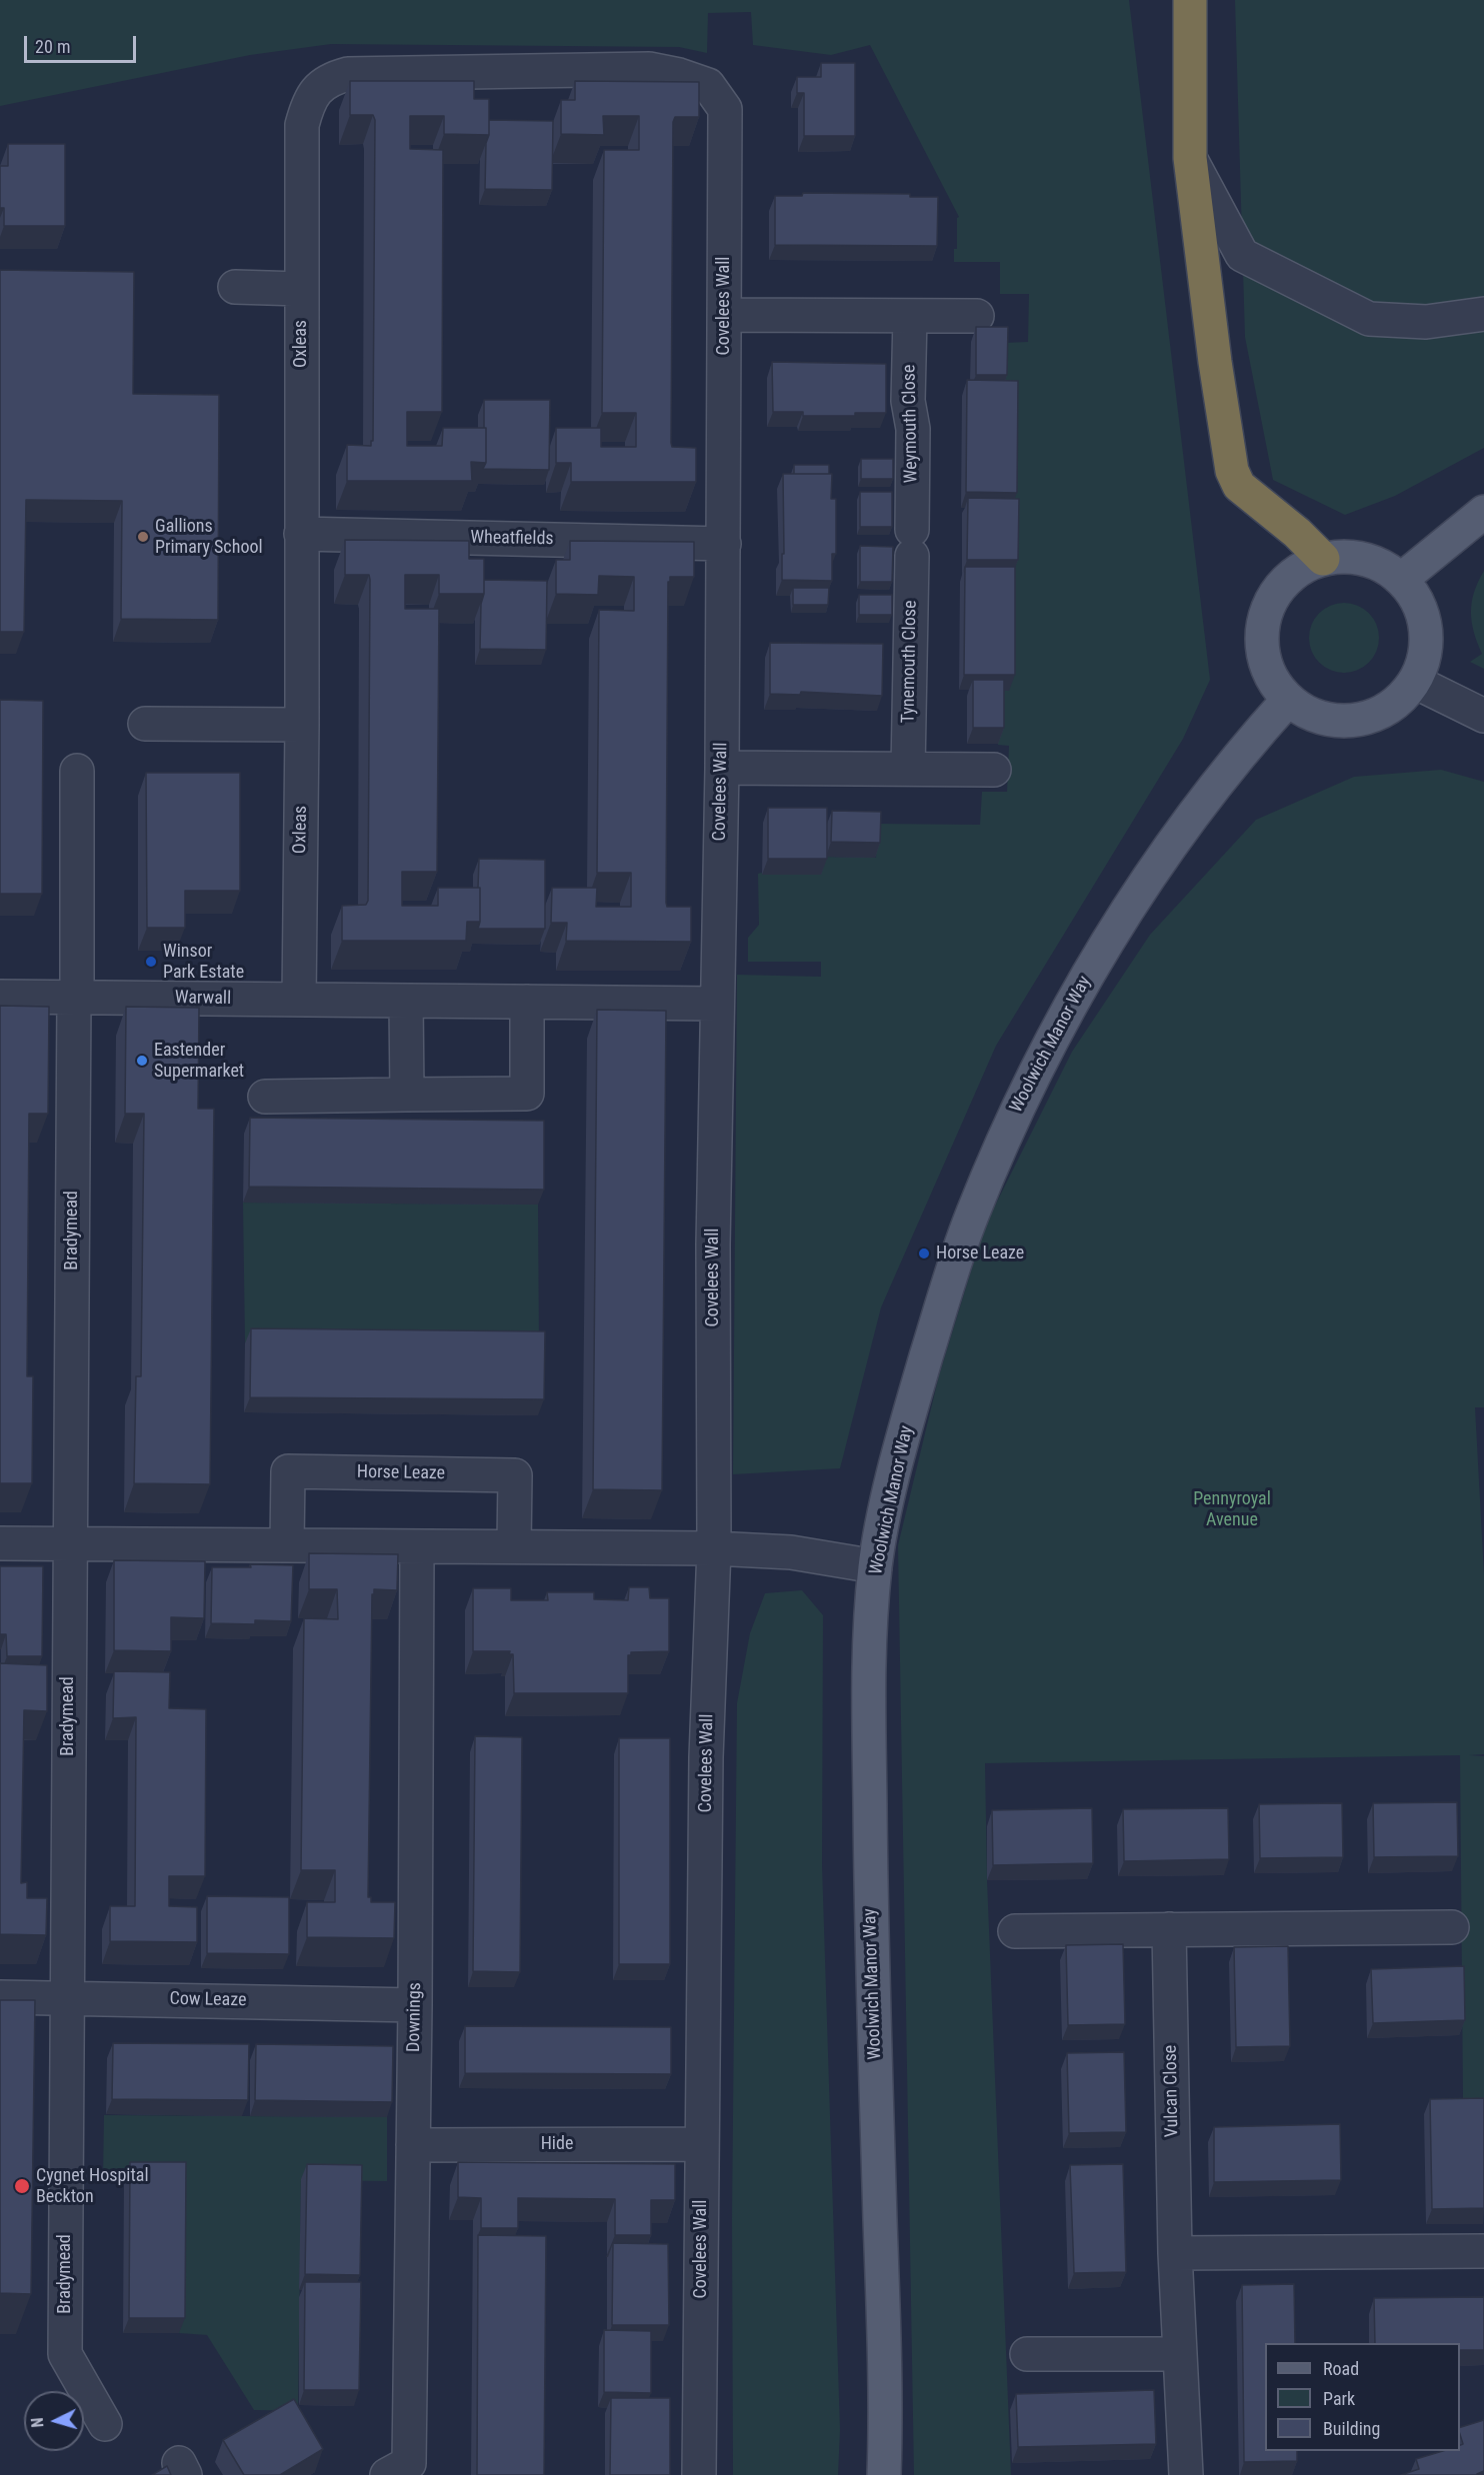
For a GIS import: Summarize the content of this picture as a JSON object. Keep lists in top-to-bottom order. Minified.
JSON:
{"streets":{"main road":["Woolwich Manor Way"],"street":["Covelees Wall","Oxleas","Weymouth Close","Wheatfields","Tynemouth Close","Warwall","Bradymead","Horse Leaze","Cow Leaze","Downings","Vulcan Close","Hide"]},"crossings":[["Covelees Wall","Oxleas"],["Covelees Wall","Wheatfields"],["Covelees Wall","Warwall"],["Covelees Wall","Hide"],["Oxleas","Wheatfields"],["Oxleas","Warwall"],["Weymouth Close","Tynemouth Close"],["Warwall","Bradymead"],["Bradymead","Cow Leaze"],["Cow Leaze","Downings"],["Downings","Hide"]],"parks":["Pennyroyal Avenue"],"places":["Gallions Primary School","Winsor Park Estate","Eastender Supermarket","Horse Leaze","Cygnet Hospital Beckton"],"legend":["Road","Park","Building"],"scale_bar":"20 m","north":"left"}
